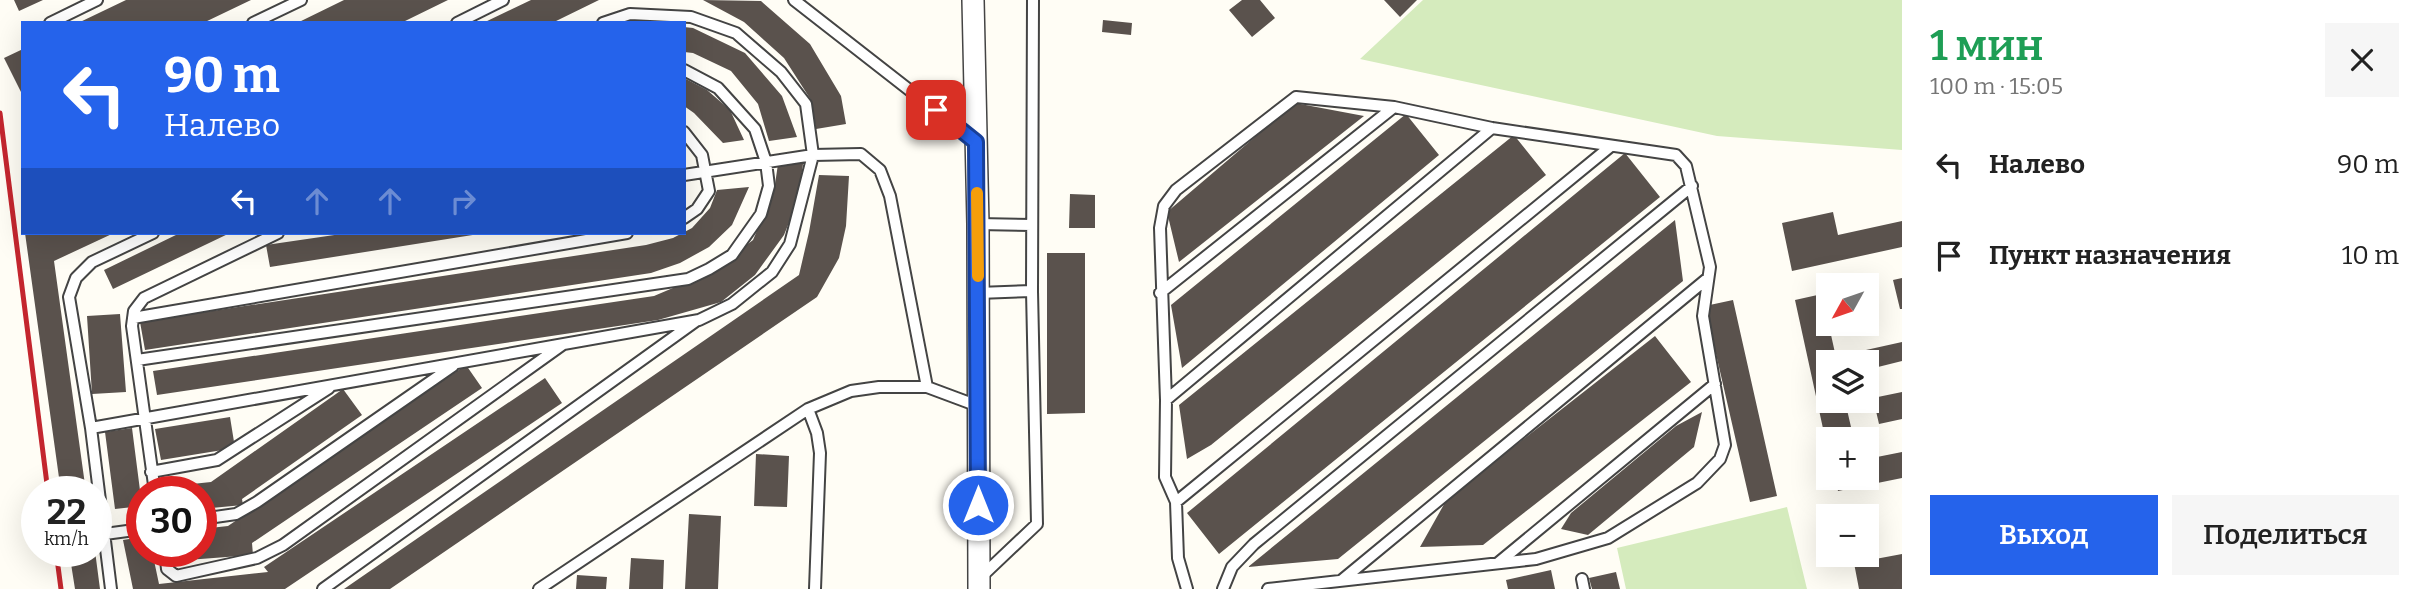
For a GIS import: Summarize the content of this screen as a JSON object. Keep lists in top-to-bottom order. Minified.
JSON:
{"north":"bottom left","page":{"heading":["1 мин","100 m · 15:05"],"turn":["90 m","Налево"],"list":[{"name":"Налево","value":"90 m"},{"name":"Пункт назначения","value":"10 m"}],"map_buttons":["+","−"],"speed":"22 km/h","limit":"30","buttons":["Выход","Поделиться"]}}
